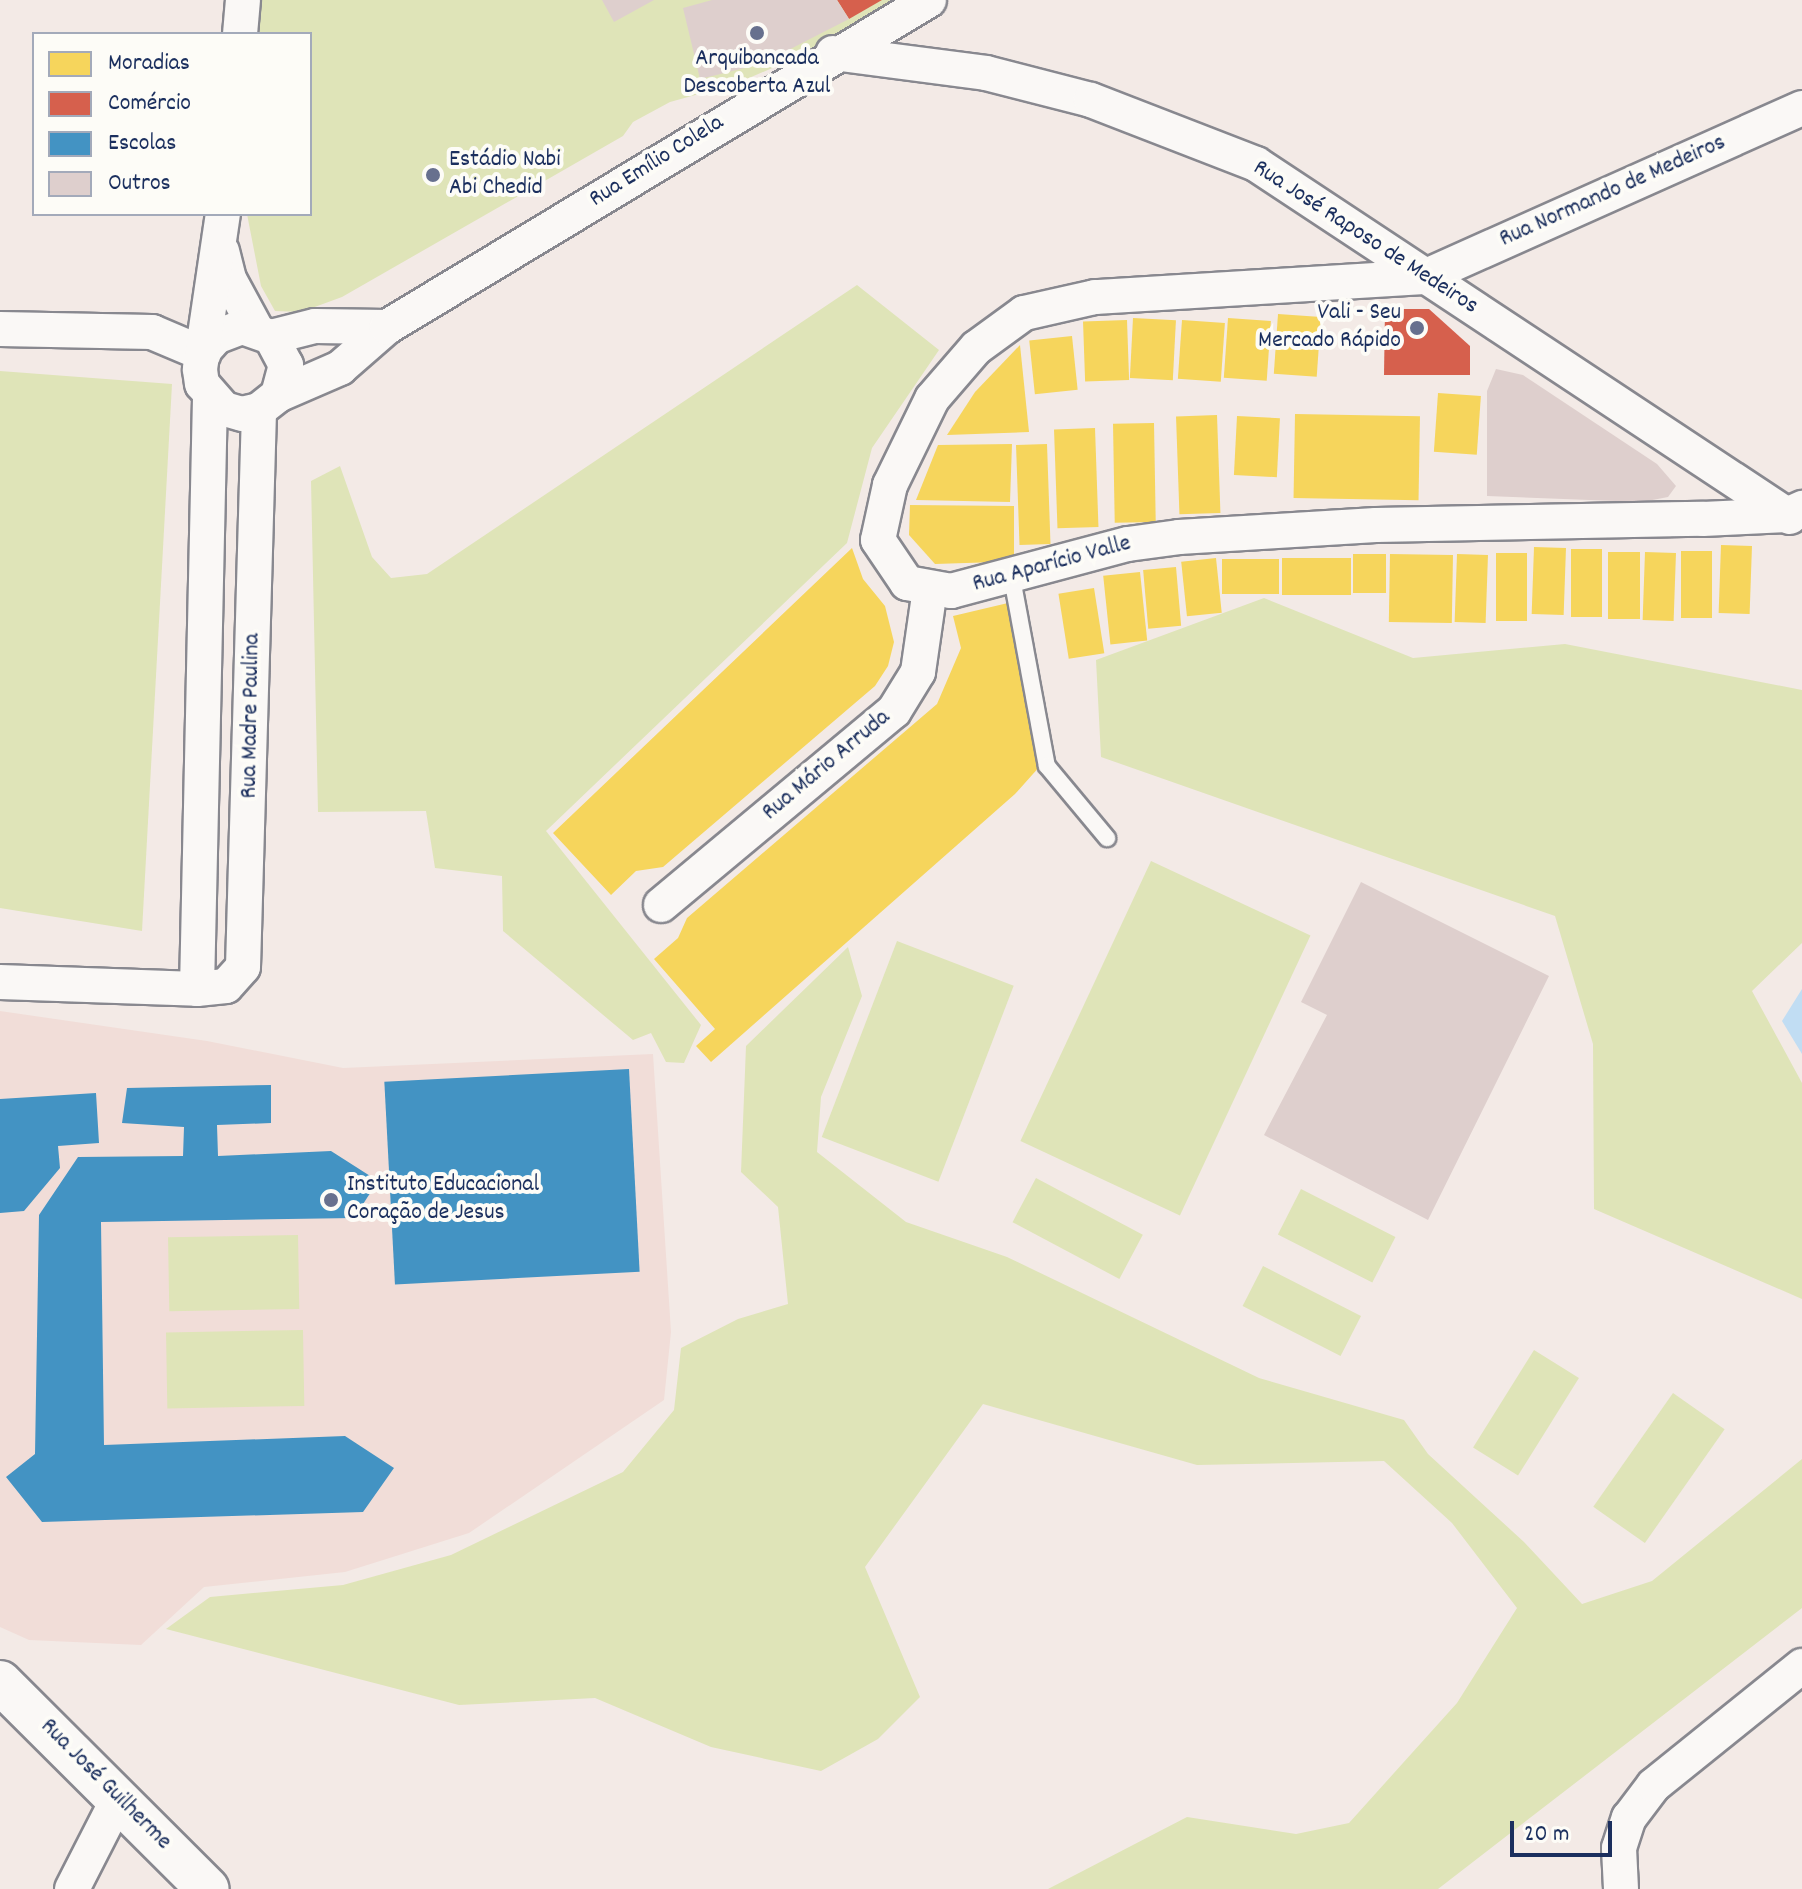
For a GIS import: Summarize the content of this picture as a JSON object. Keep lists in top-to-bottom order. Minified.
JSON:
{"streets":{"street":["Rua Emílio Colela","Rua Normando de Medeiros","Rua José Raposo de Medeiros","Rua Aparício Valle","Rua Madre Paulina","Rua Mário Arruda","Rua José Guilherme"]},"crossings":[["Rua Emílio Colela","Rua José Raposo de Medeiros"],["Rua Emílio Colela","Rua Madre Paulina"],["Rua Normando de Medeiros","Rua José Raposo de Medeiros"],["Rua José Raposo de Medeiros","Rua Aparício Valle"],["Rua Aparício Valle","Rua Mário Arruda"]],"places":["Arquibancada Descoberta Azul","Estádio Nabi Abi Chedid","Vali - Seu Mercado Rápido","Instituto Educacional Coração de Jesus"],"legend":["Moradias","Comércio","Escolas","Outros"],"scale_bar":"20 m"}
